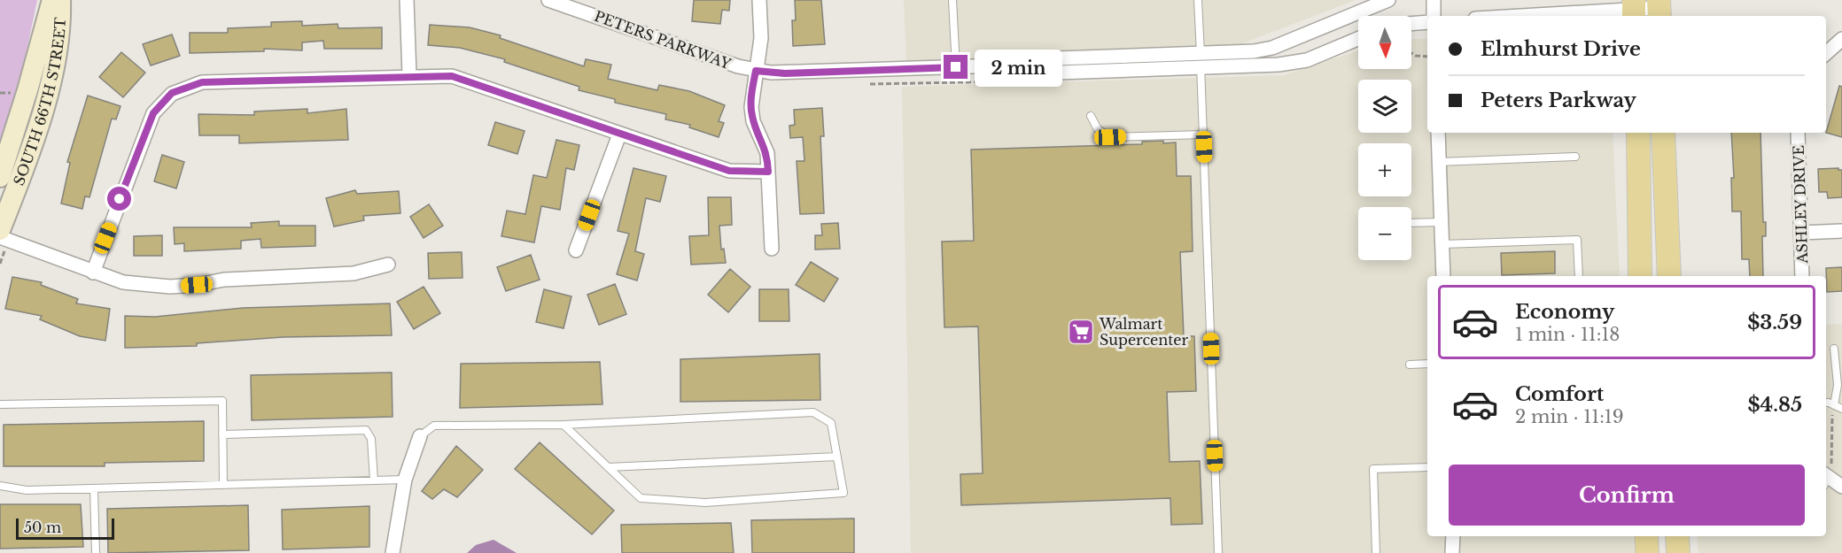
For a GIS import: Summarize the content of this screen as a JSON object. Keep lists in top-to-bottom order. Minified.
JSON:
{"streets":{"street":["PETERS PARKWAY","SOUTH 66TH STREET","ASHLEY DRIVE"]},"places":{"supermarket":["Walmart Supercenter"]},"scale_bar":"50 m","north":"bottom","page":{"map_buttons":["+","−"],"banner":["Elmhurst Drive","Peters Parkway"],"bubble":"2 min","list":[{"name":"Economy","note":"1 min · 11:18","value":"$3.59"},{"name":"Comfort","note":"2 min · 11:19","value":"$4.85"}],"buttons":"Confirm","scale":"50 m"}}
